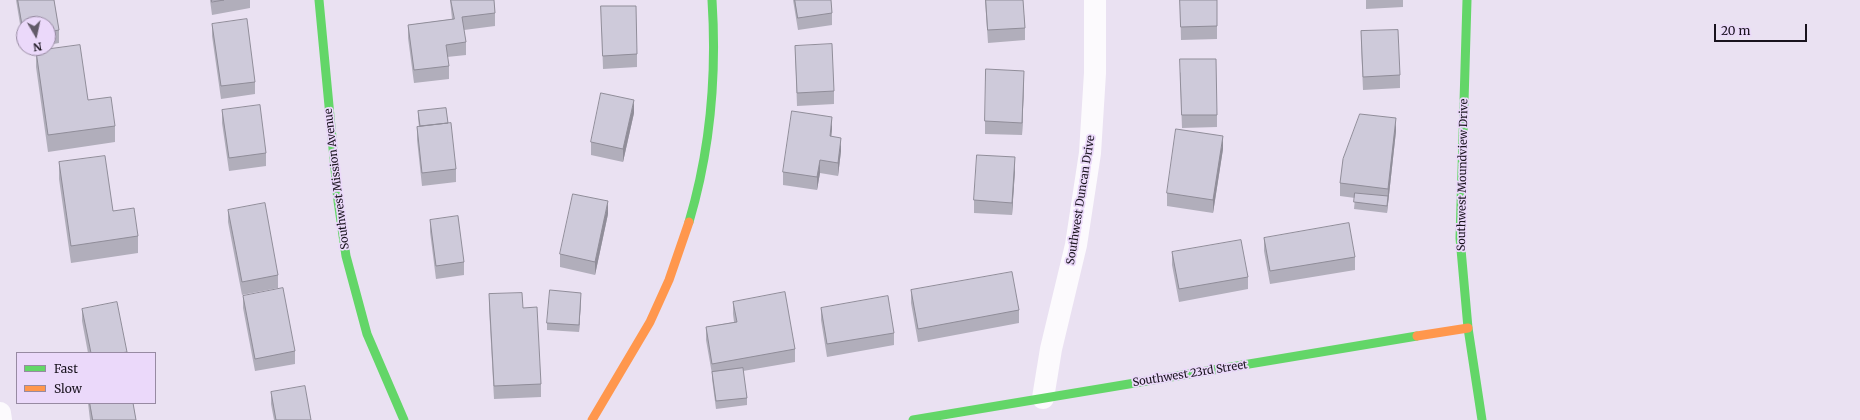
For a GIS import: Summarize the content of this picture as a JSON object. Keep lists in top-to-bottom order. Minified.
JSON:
{"streets":{"street":["Southwest Moundview Drive","Southwest Mission Avenue","Southwest Duncan Drive","Southwest 23rd Street"]},"crossings":[["Southwest Moundview Drive","Southwest 23rd Street"],["Southwest Duncan Drive","Southwest 23rd Street"]],"legend":["Fast","Slow"],"scale_bar":"20 m","north":"bottom"}
